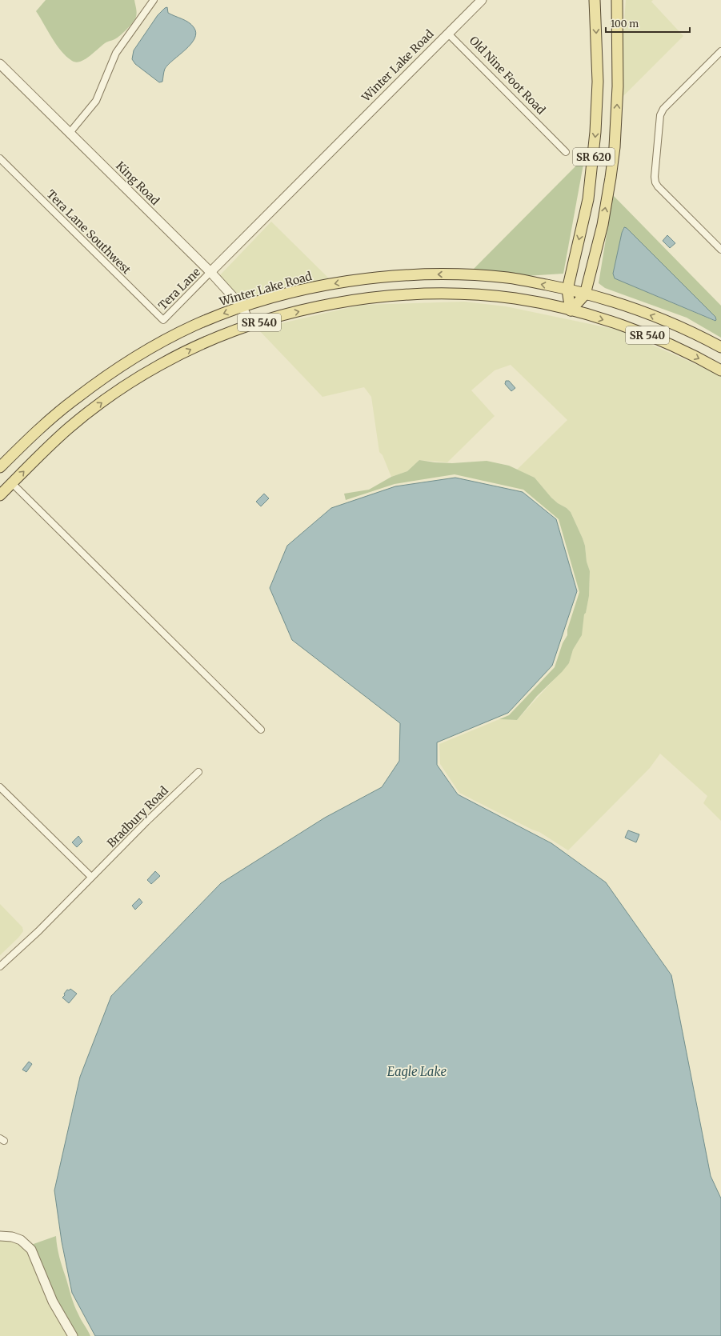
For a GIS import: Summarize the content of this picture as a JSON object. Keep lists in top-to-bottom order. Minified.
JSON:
{"streets":{"main road":["Winter Lake Road","SR 620","SR 540"],"street":["Old Nine Foot Road","King Road","Tera Lane Southwest","Tera Lane","Bradbury Road"]},"crossings":[["Winter Lake Road","Old Nine Foot Road"],["Winter Lake Road","SR 620"],["Winter Lake Road","King Road"],["Winter Lake Road","Tera Lane"],["Winter Lake Road","SR 540"],["SR 620","SR 540"],["King Road","Tera Lane"],["King Road","SR 540"],["Tera Lane Southwest","Tera Lane"]],"one_way":["Winter Lake Road"],"water":["Eagle Lake"],"scale_bar":"100 m"}
